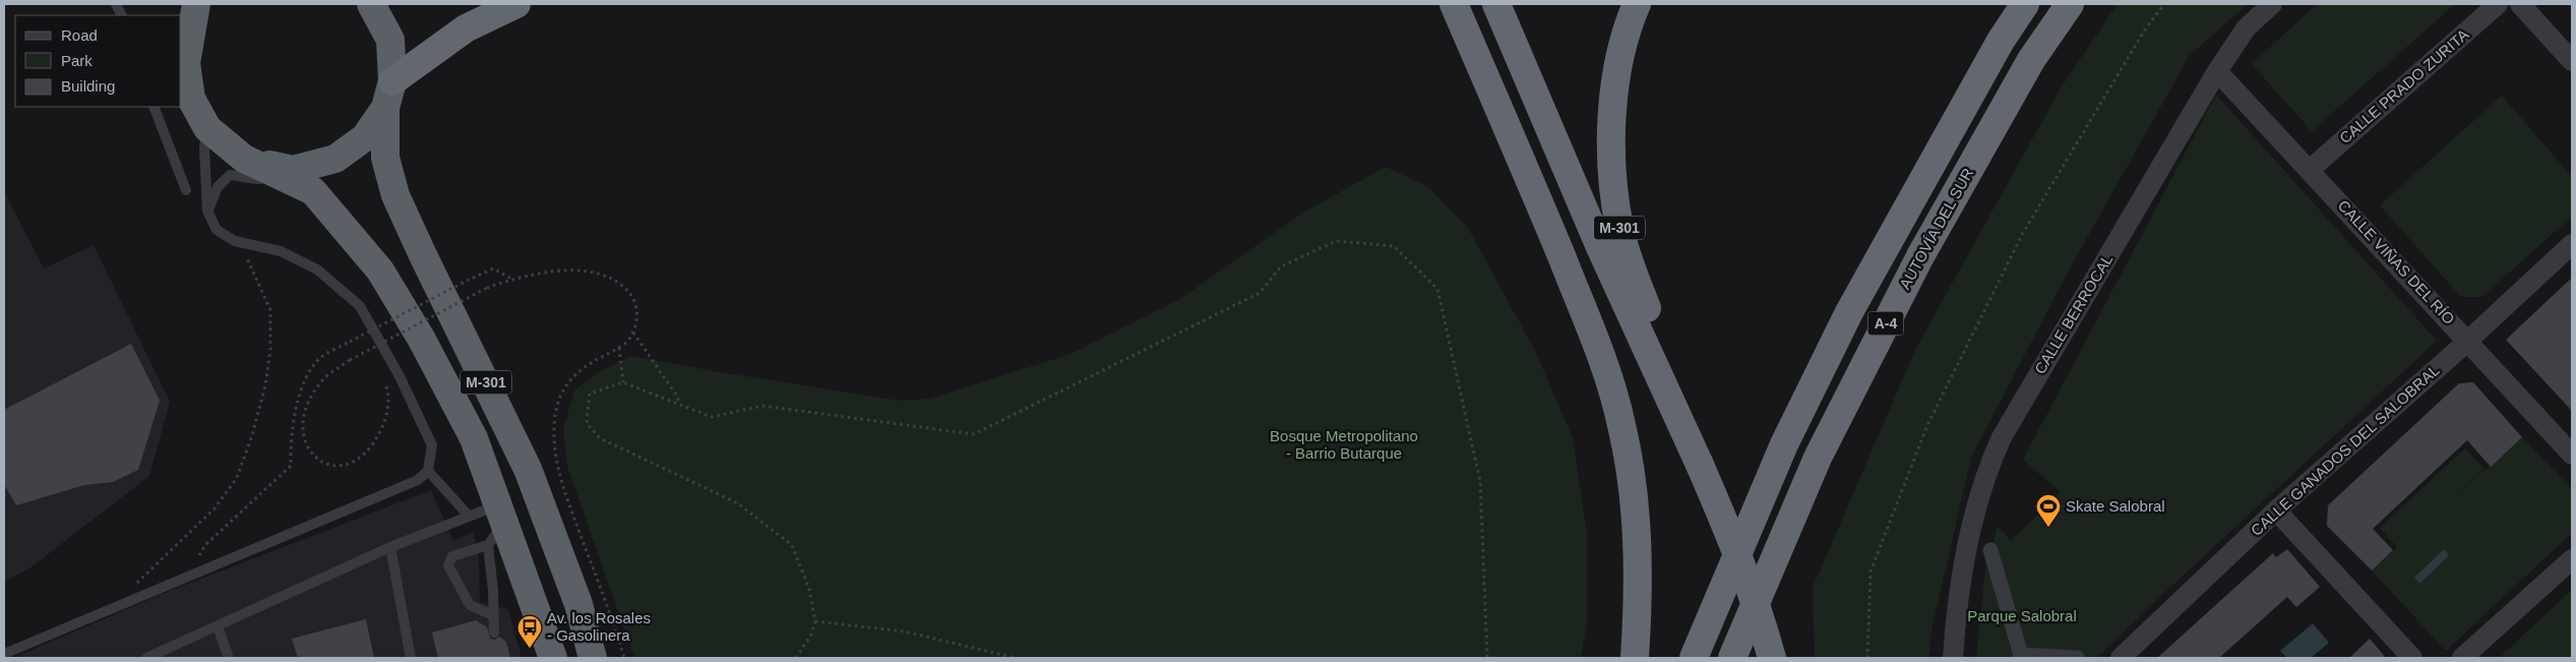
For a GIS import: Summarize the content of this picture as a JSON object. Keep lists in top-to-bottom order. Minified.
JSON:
{"streets":{"highway":["M-301","AUTOVÍA DEL SUR","A-4"],"street":["CALLE PRADO ZURITA","CALLE VIÑAS DEL RÍO","CALLE BERROCAL","CALLE GANADOS DEL SALOBRAL"]},"crossings":[["CALLE PRADO ZURITA","CALLE VIÑAS DEL RÍO"],["CALLE VIÑAS DEL RÍO","CALLE BERROCAL"],["CALLE VIÑAS DEL RÍO","CALLE GANADOS DEL SALOBRAL"]],"parks":["Bosque Metropolitano - Barrio Butarque","Parque Salobral"],"places":{"sports":["Skate Salobral"],"bus stop":["Av. los Rosales - Gasolinera"]},"legend":["Road","Park","Building"]}
